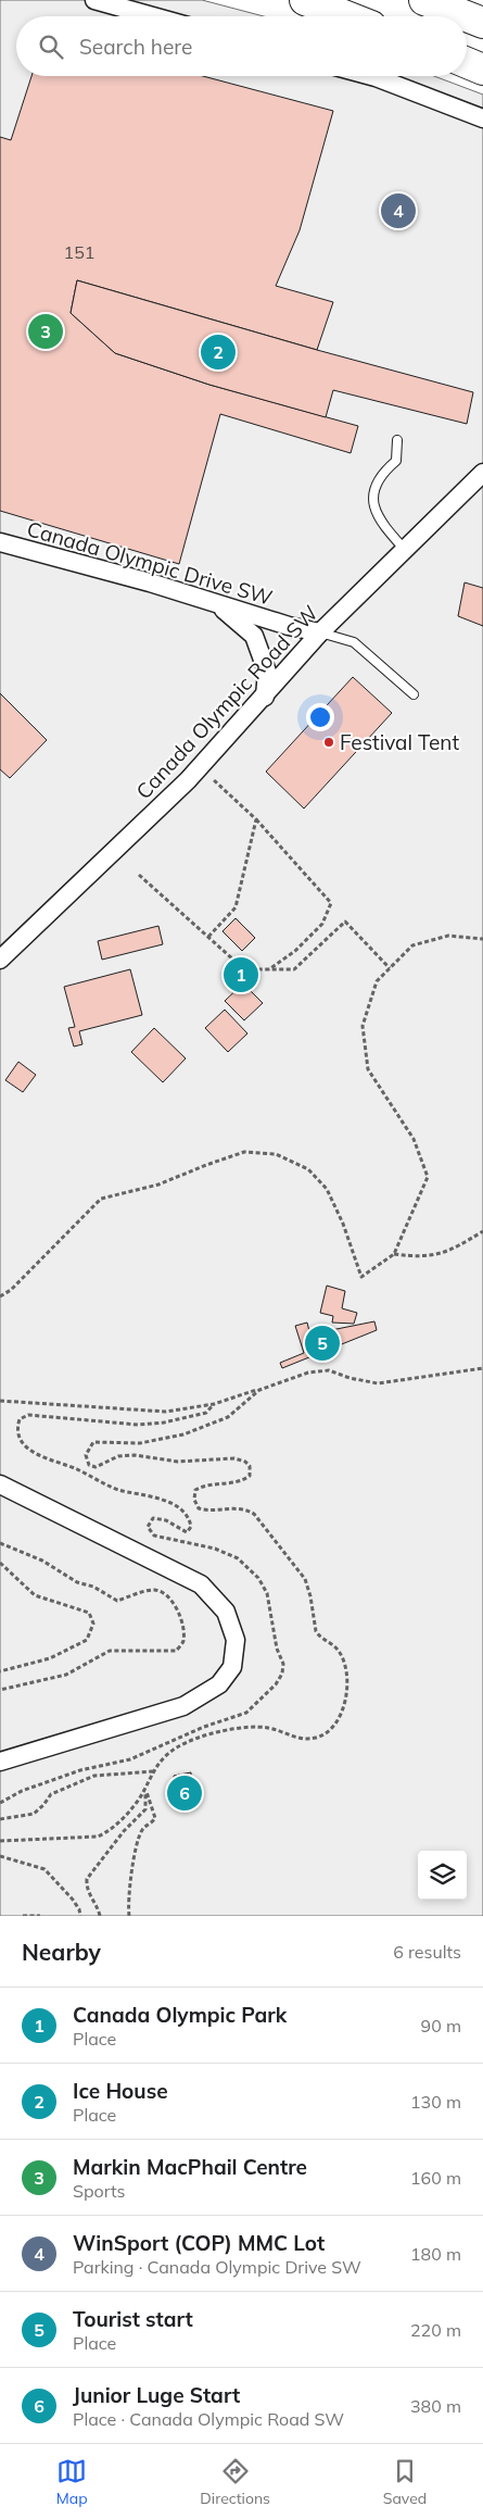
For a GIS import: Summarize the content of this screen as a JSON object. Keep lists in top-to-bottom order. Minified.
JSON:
{"streets":{"street":["Canada Olympic Drive SW","Canada Olympic Road SW"]},"crossings":[["Canada Olympic Drive SW","Canada Olympic Road SW"]],"places":["Festival Tent"],"house_numbers":["151"],"page":{"search":"Search here","pins":["4","3","2","1","5","6"],"heading":["Nearby","6 results"],"list":[{"mark":"1","name":"Canada Olympic Park","note":"Place","value":"90 m"},{"mark":"2","name":"Ice House","note":"Place","value":"130 m"},{"mark":"3","name":"Markin MacPhail Centre","note":"Sports","value":"160 m"},{"mark":"4","name":"WinSport (COP) MMC Lot","note":"Parking · Canada Olympic Drive SW","value":"180 m"},{"mark":"5","name":"Tourist start","note":"Place","value":"220 m"},{"mark":"6","name":"Junior Luge Start","note":"Place · Canada Olympic Road SW","value":"380 m"}],"nav":["Map","Directions","Saved"]}}
